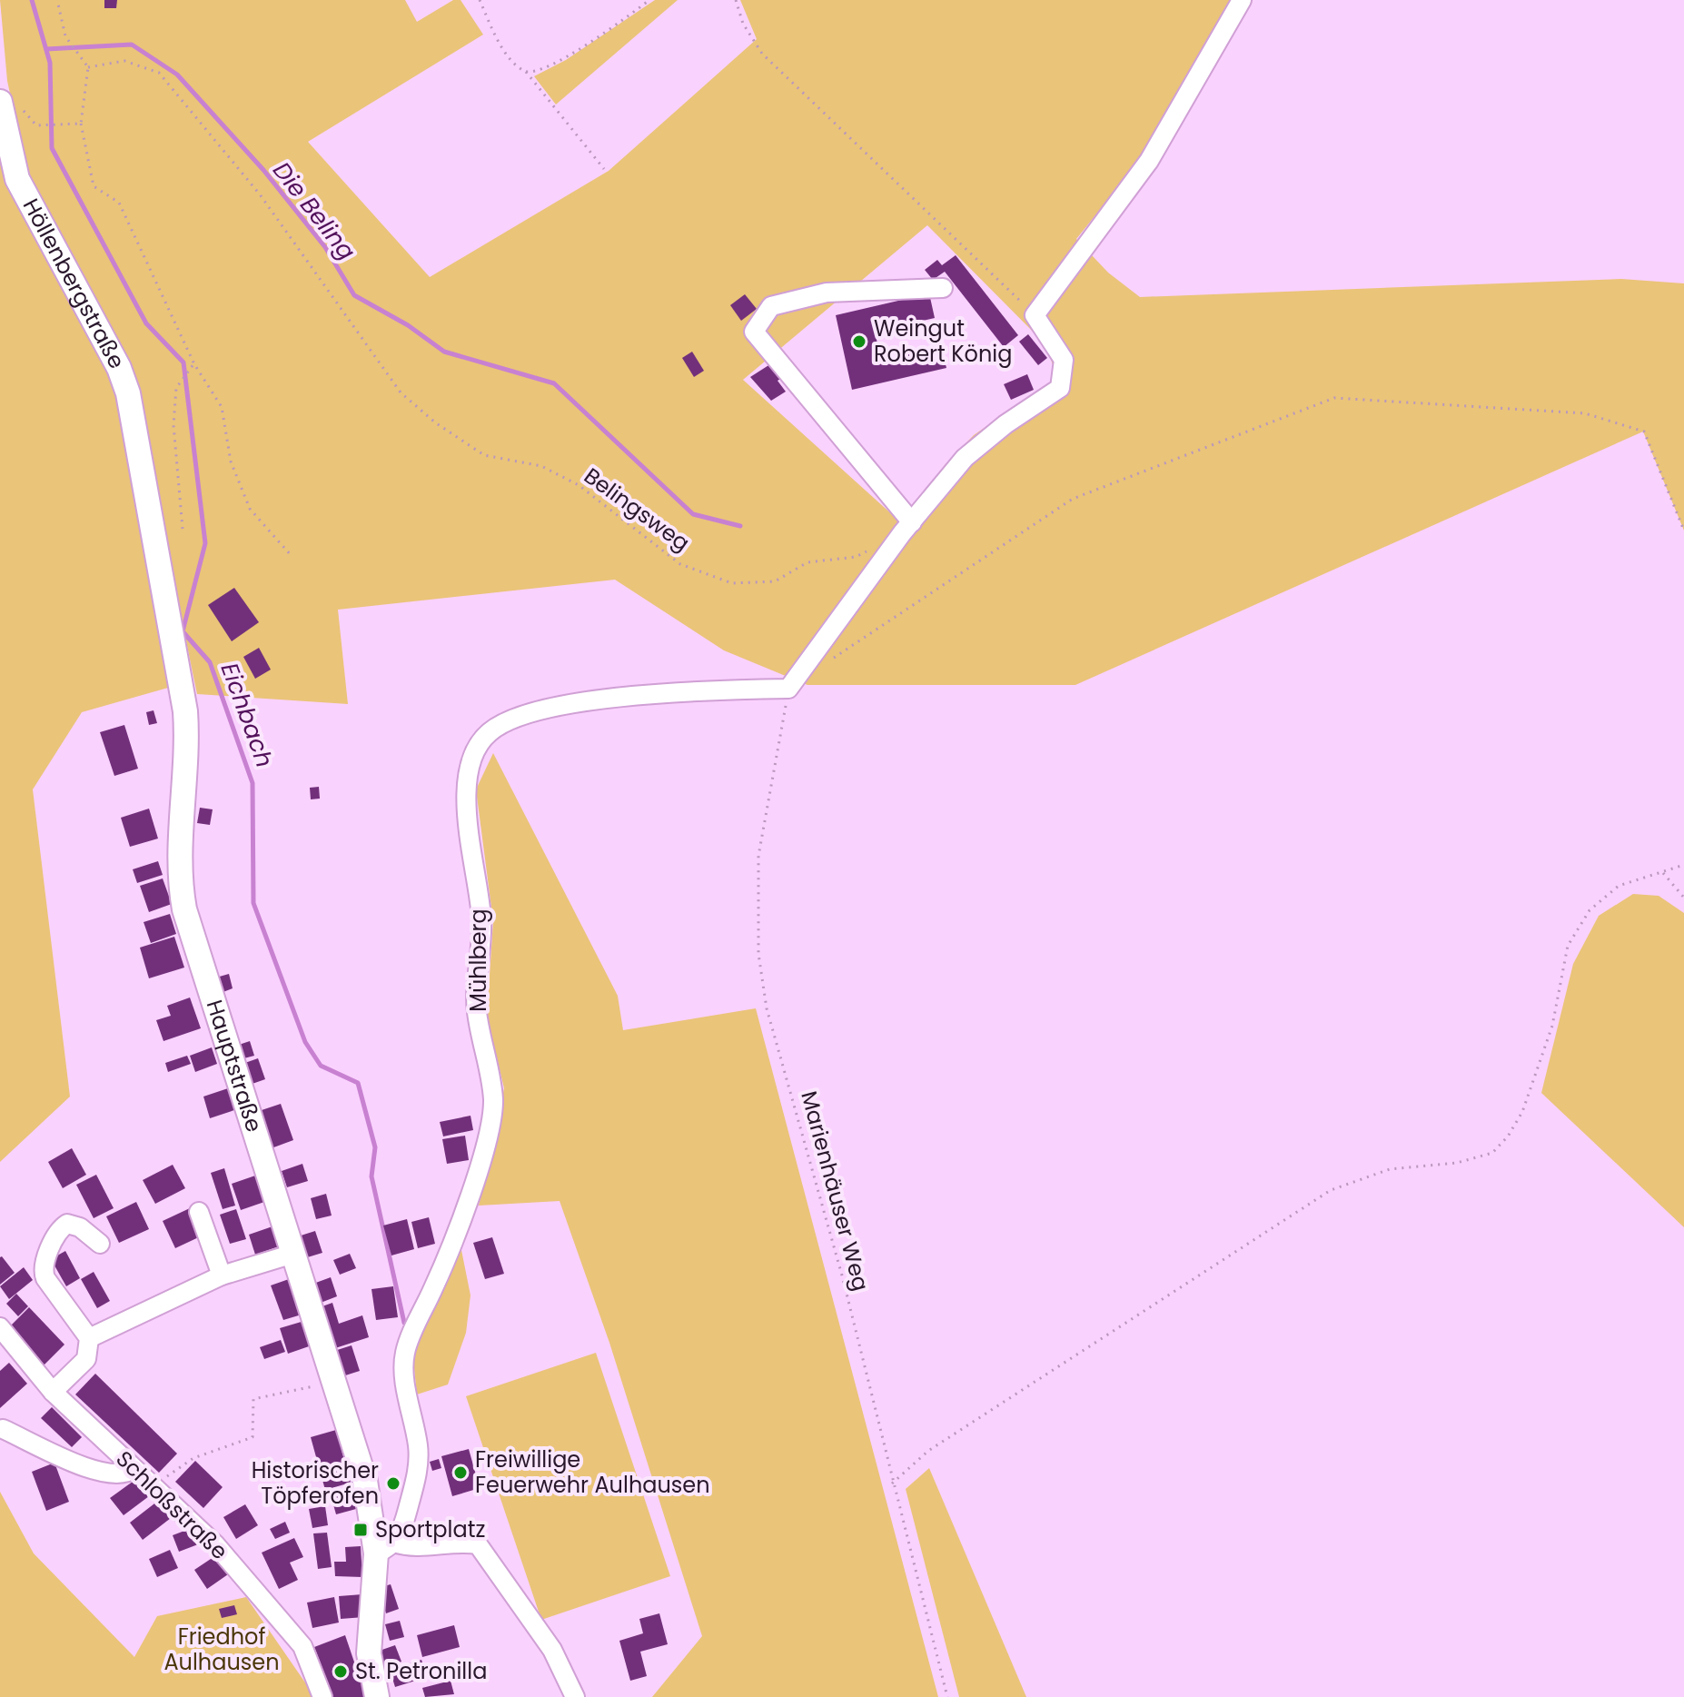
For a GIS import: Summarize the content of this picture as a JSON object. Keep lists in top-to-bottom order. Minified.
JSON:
{"streets":{"main road":["Höllenbergstraße","Hauptstraße"],"street":["Mühlberg","Schloßstraße"],"path":["Belingsweg","Marienhäuser Weg"]},"crossings":[["Höllenbergstraße","Hauptstraße"],["Mühlberg","Hauptstraße"],["Mühlberg","Marienhäuser Weg"]],"water":["Die Beling","Eichbach"],"parks":["Friedhof Aulhausen"],"places":{"other":["Weingut Robert König","Freiwillige Feuerwehr Aulhausen","Historischer Töpferofen","St. Petronilla"],"transit":["Sportplatz"]}}
